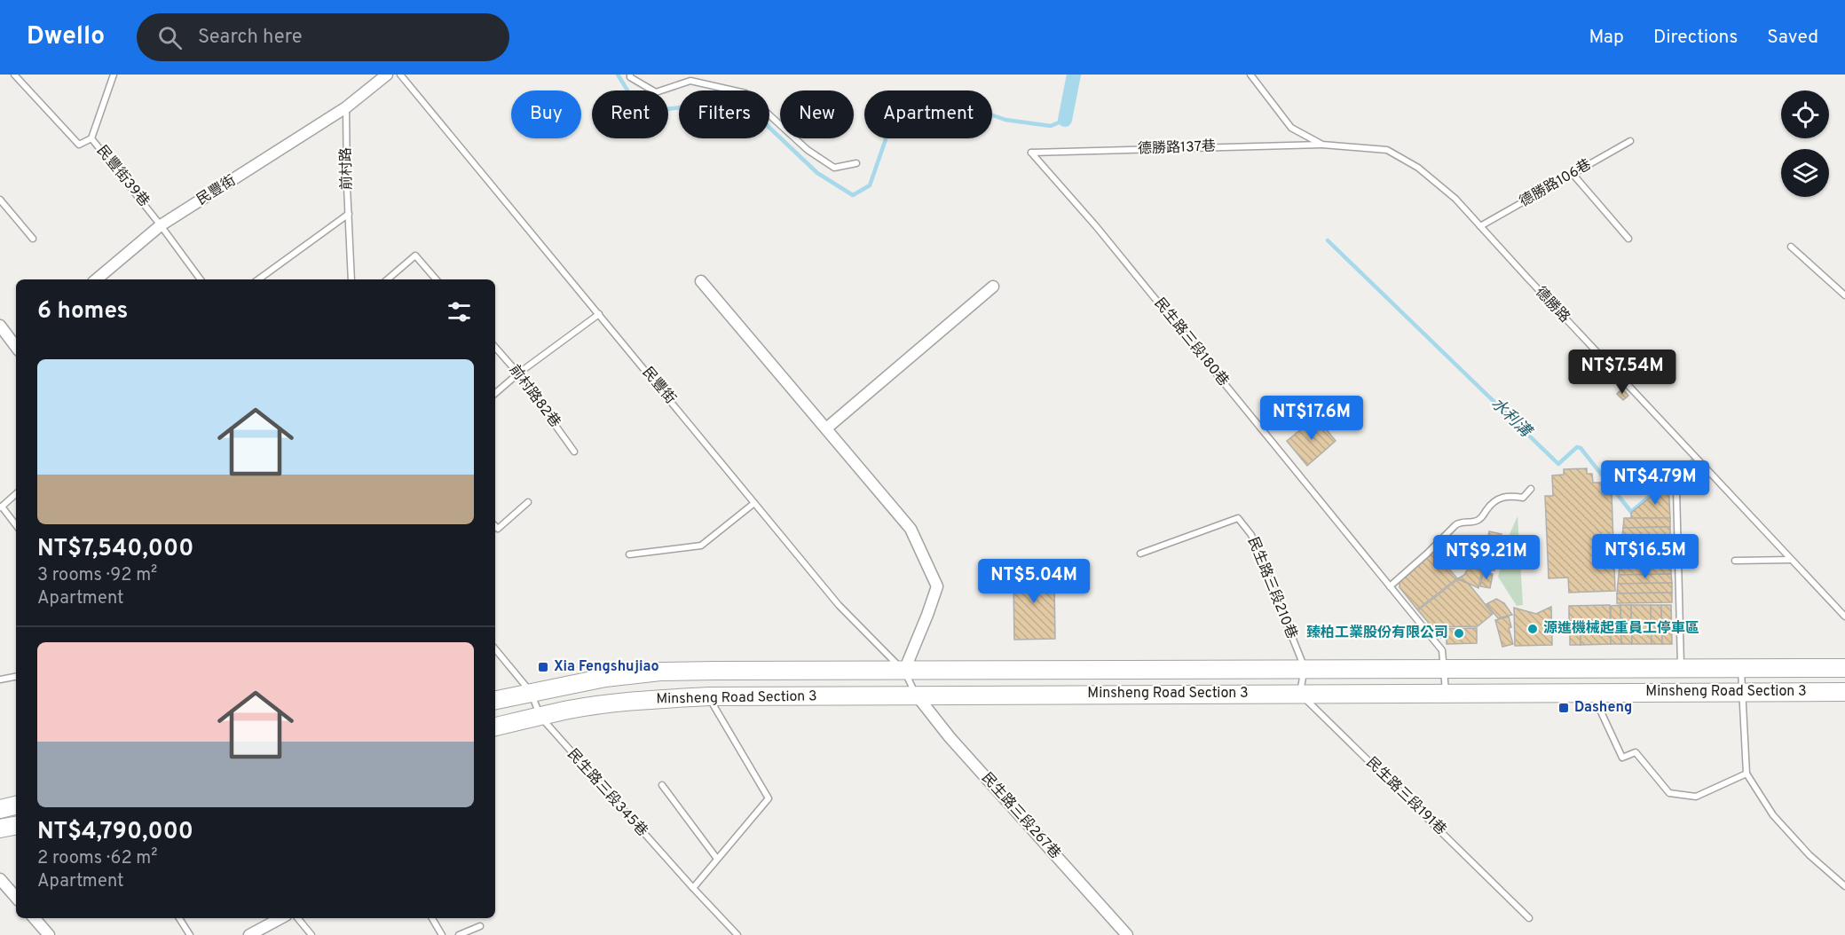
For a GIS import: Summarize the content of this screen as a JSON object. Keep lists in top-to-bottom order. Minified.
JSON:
{"streets":{"main road":["Minsheng Road Section 3"],"street":["民豐街","民生路三段267巷"],"lane":["德勝路137巷","前村路","民豐街39巷","德勝路106巷","德勝路","民生路三段180巷","前村路82巷","民生路三段210巷","民生路三段345巷","民生路三段191巷"]},"crossings":[["德勝路137巷","德勝路"],["德勝路137巷","民生路三段180巷"],["前村路","民豐街"],["民豐街39巷","民豐街"],["德勝路106巷","德勝路"],["民豐街","Minsheng Road Section 3"],["民豐街","民生路三段267巷"],["民生路三段180巷","Minsheng Road Section 3"],["民生路三段210巷","Minsheng Road Section 3"],["Minsheng Road Section 3","民生路三段345巷"],["Minsheng Road Section 3","民生路三段191巷"],["Minsheng Road Section 3","民生路三段267巷"]],"water":["水利溝"],"places":{"other":["源進機械起重員工停車區","臻柏工業股份有限公司"],"transit":["Xia Fengshujiao","Dasheng"]},"page":{"header":"Dwello","search":"Search here","nav":["Map","Directions","Saved"],"chip":["Buy","Rent","Filters","New","Apartment"],"heading":"6 homes","list":[{"name":"NT$7,540,000","note":"3 rooms · 92 m² · Apartment"},{"name":"NT$4,790,000","note":"2 rooms · 62 m² · Apartment"}],"price":["NT$7.54M","NT$17.6M","NT$4.79M","NT$16.5M","NT$9.21M","NT$5.04M"]}}
